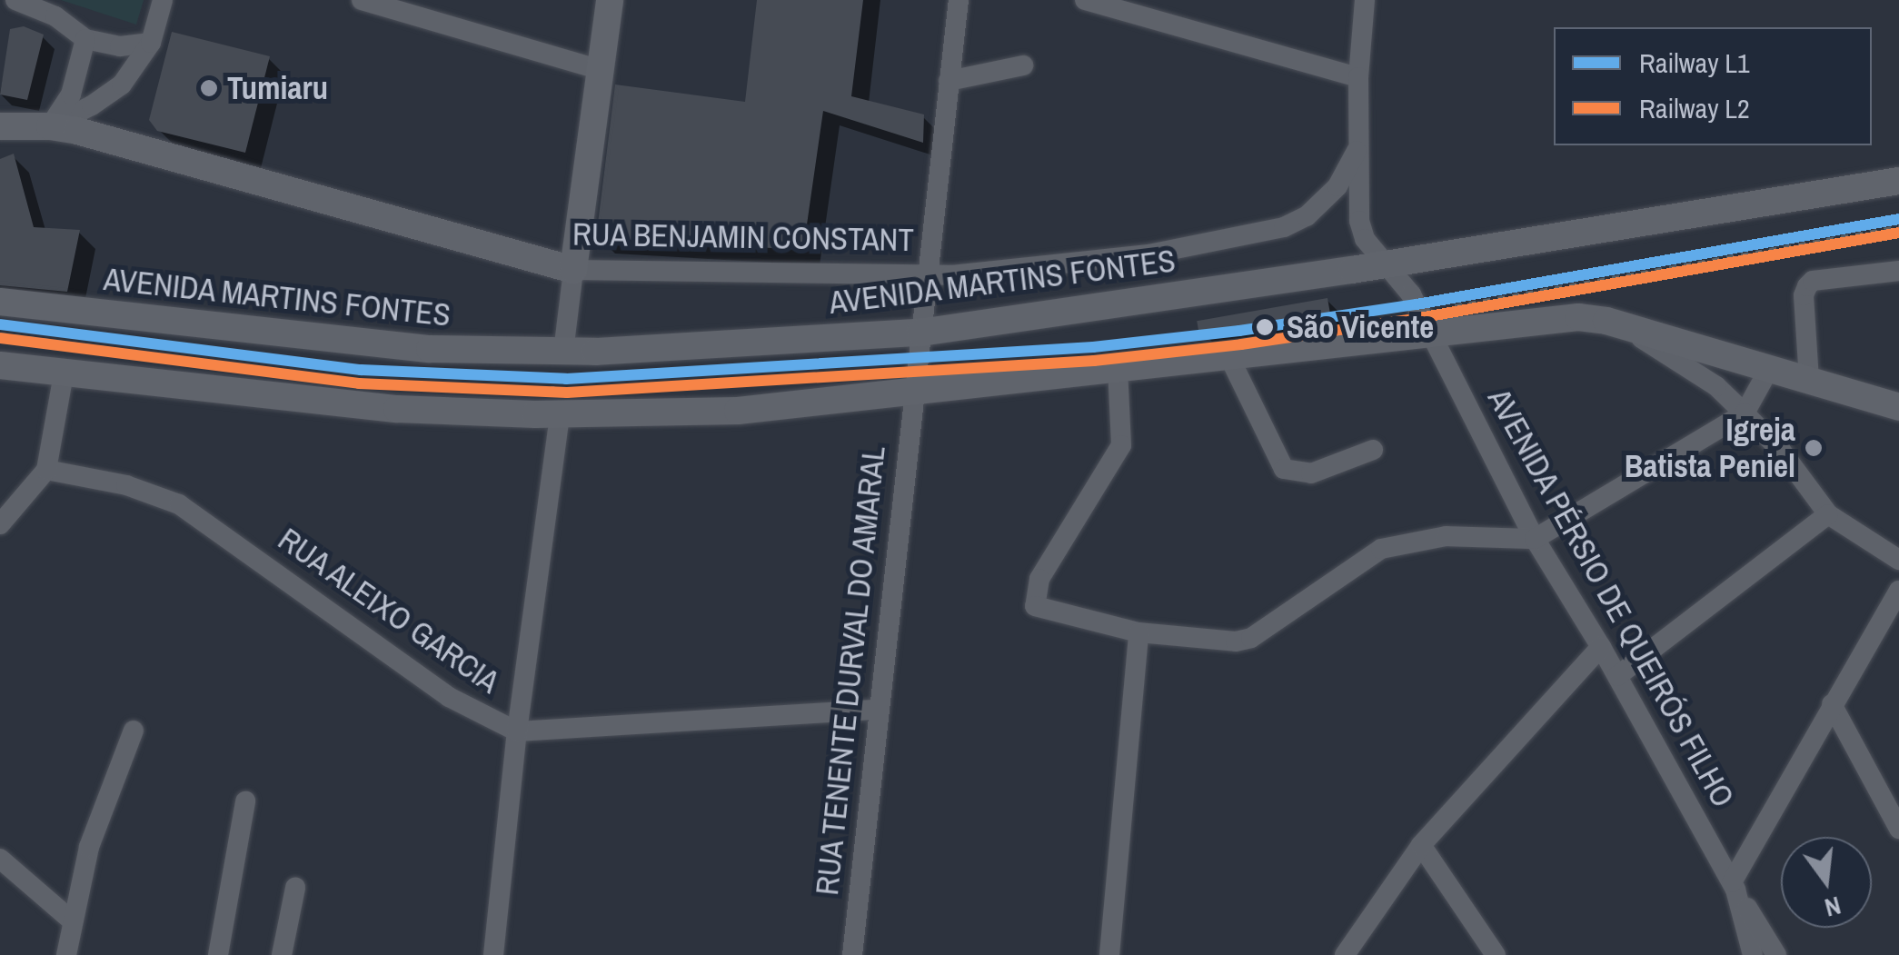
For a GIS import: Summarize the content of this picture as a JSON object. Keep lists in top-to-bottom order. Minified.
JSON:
{"streets":{"main road":["RUA BENJAMIN CONSTANT","AVENIDA MARTINS FONTES"],"street":["AVENIDA PÉRSIO DE QUEIRÓS FILHO","RUA ALEIXO GARCIA","RUA TENENTE DURVAL DO AMARAL"]},"crossings":[["RUA BENJAMIN CONSTANT","AVENIDA PÉRSIO DE QUEIRÓS FILHO"],["AVENIDA MARTINS FONTES","AVENIDA PÉRSIO DE QUEIRÓS FILHO"],["AVENIDA MARTINS FONTES","RUA TENENTE DURVAL DO AMARAL"],["RUA ALEIXO GARCIA","RUA TENENTE DURVAL DO AMARAL"]],"places":["Tumiaru","São Vicente","Igreja Batista Peniel"],"lines":["rail line L1","rail line L2"],"legend":["Railway L1","Railway L2"],"north":"bottom"}
